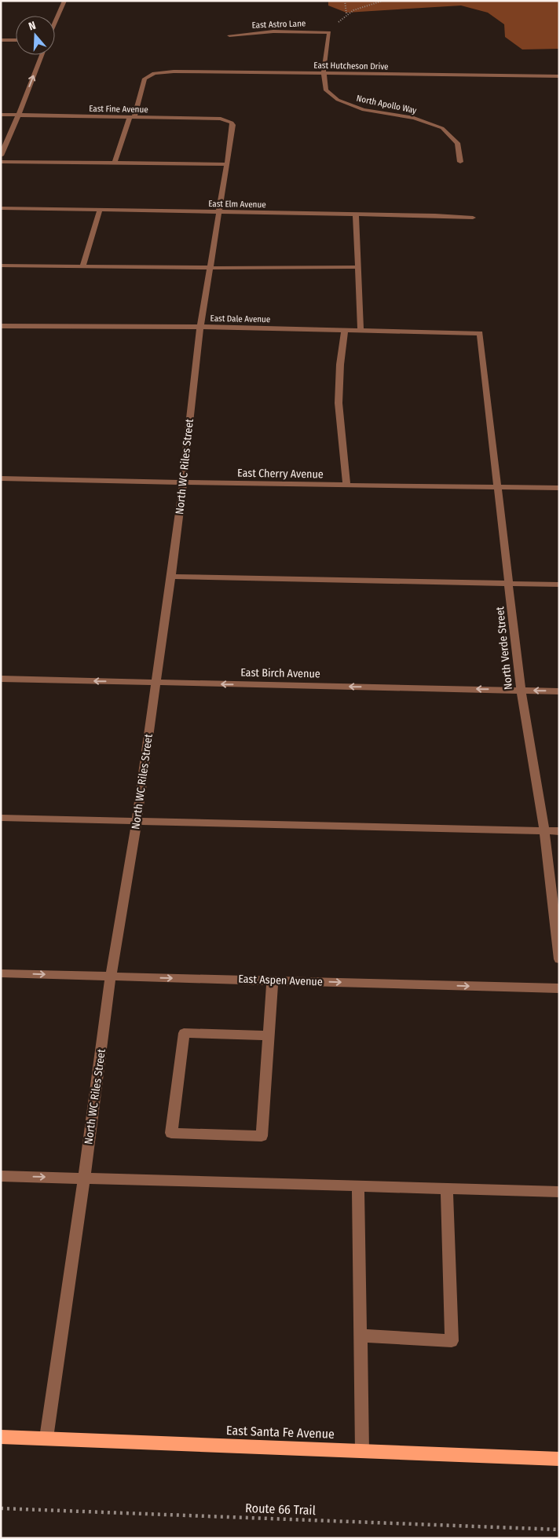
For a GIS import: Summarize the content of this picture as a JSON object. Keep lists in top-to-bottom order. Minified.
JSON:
{"streets":{"main road":["East Santa Fe Avenue"],"street":["East Astro Lane","East Hutcheson Drive","North Apollo Way","East Fine Avenue","East Elm Avenue","East Dale Avenue","North WC Riles Street","East Cherry Avenue","North Verde Street","East Birch Avenue","East Aspen Avenue"],"path":["Route 66 Trail"]},"crossings":[["East Astro Lane","North Apollo Way"],["East Hutcheson Drive","North Apollo Way"],["East Hutcheson Drive","East Fine Avenue"],["East Fine Avenue","North WC Riles Street"],["East Elm Avenue","North WC Riles Street"],["East Dale Avenue","North WC Riles Street"],["East Dale Avenue","North Verde Street"],["North WC Riles Street","East Cherry Avenue"],["North WC Riles Street","East Birch Avenue"],["North WC Riles Street","East Aspen Avenue"],["North WC Riles Street","East Santa Fe Avenue"],["East Cherry Avenue","North Verde Street"],["North Verde Street","East Birch Avenue"]],"one_way":["East Birch Avenue","East Aspen Avenue"],"north":"top"}
